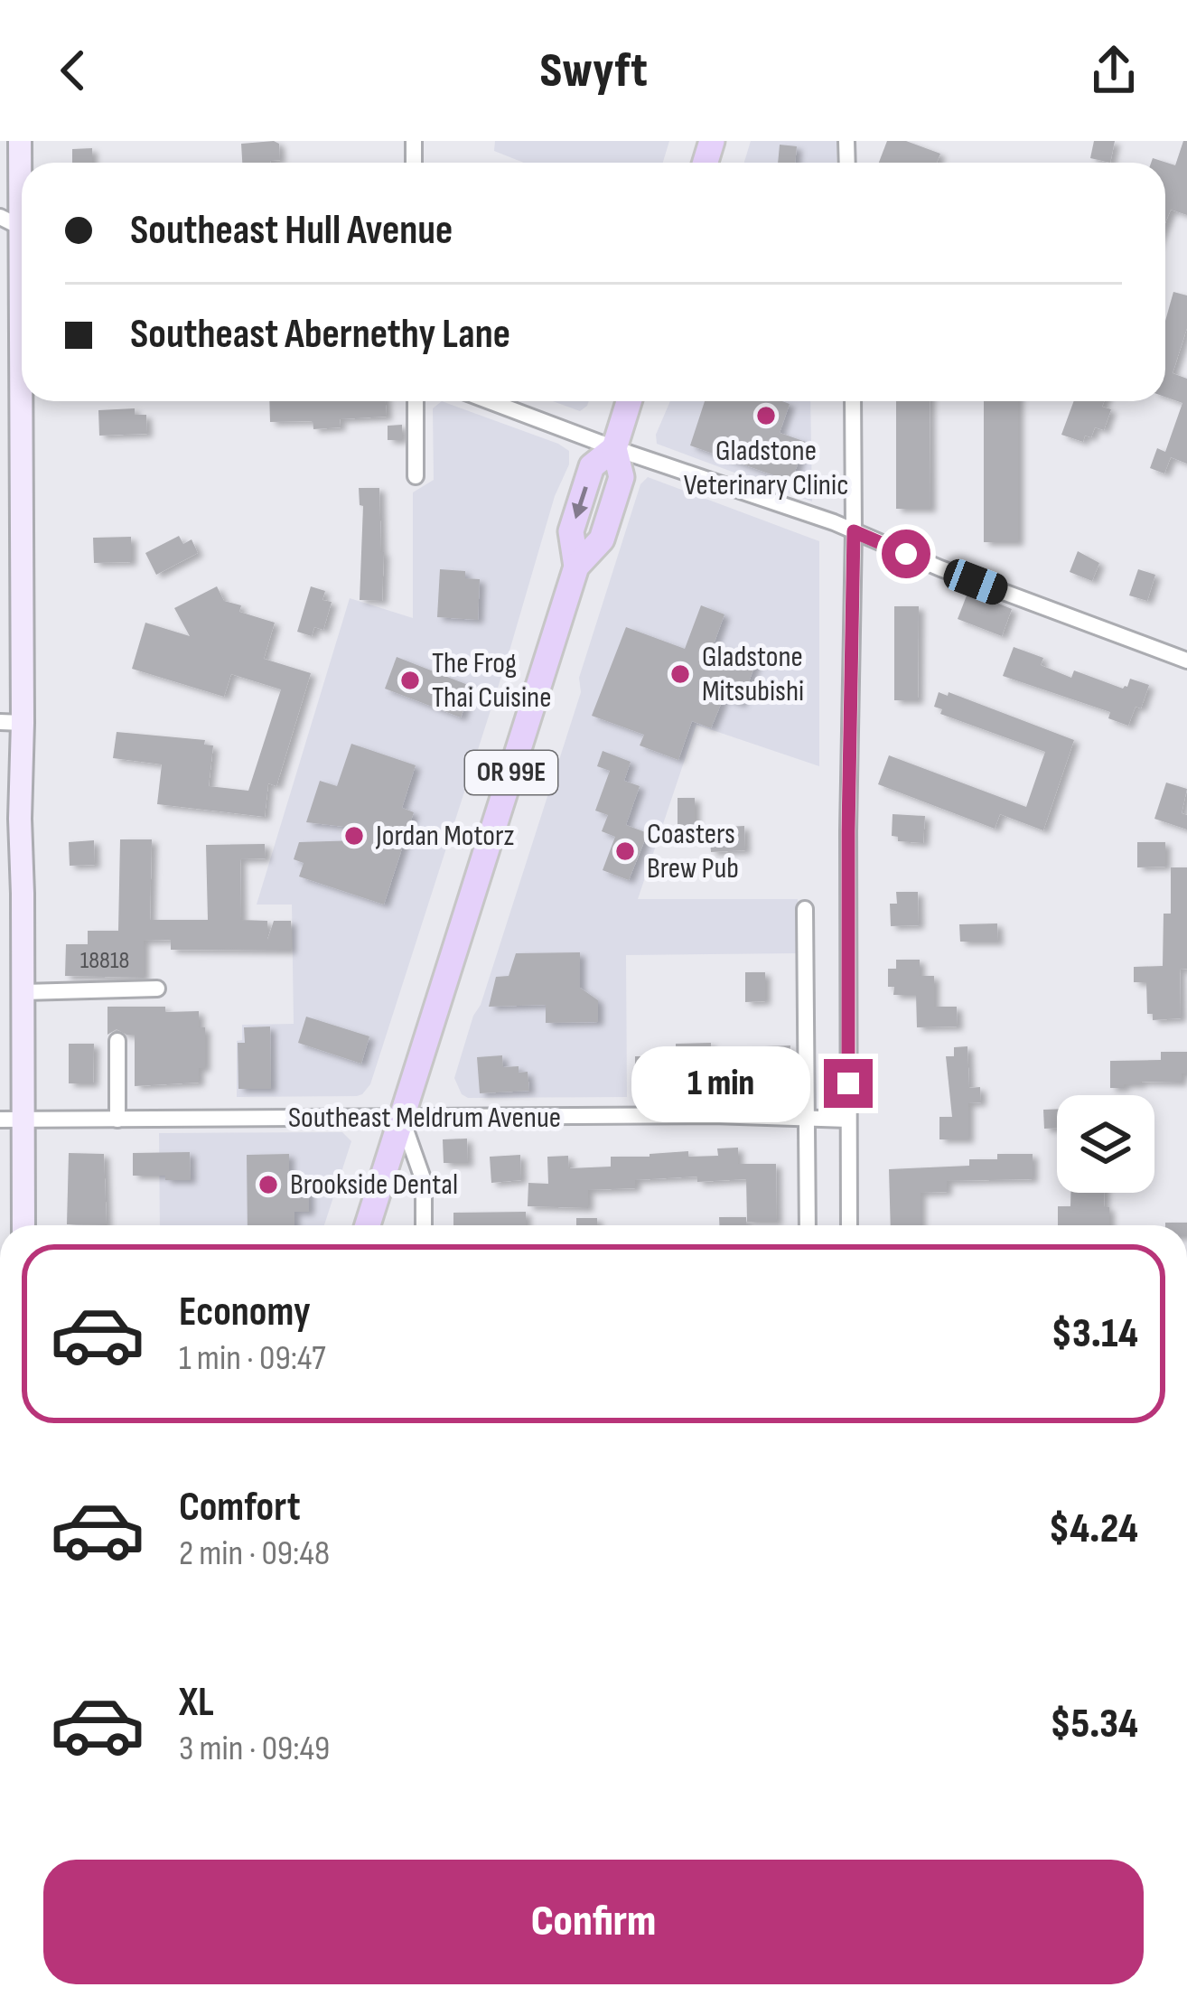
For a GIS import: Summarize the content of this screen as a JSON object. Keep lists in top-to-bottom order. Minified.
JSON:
{"streets":{"main road":["OR 99E"],"street":["Southeast Meldrum Avenue"]},"crossings":[["OR 99E","Southeast Meldrum Avenue"]],"places":["Gladstone Veterinary Clinic","Gladstone Mitsubishi","The Frog Thai Cuisine","Jordan Motorz","Coasters Brew Pub","Brookside Dental"],"house_numbers":["18818"],"page":{"header":"Swyft","banner":["Southeast Hull Avenue","Southeast Abernethy Lane"],"bubble":"1 min","list":[{"name":"Economy","note":"1 min · 09:47","value":"$3.14"},{"name":"Comfort","note":"2 min · 09:48","value":"$4.24"},{"name":"XL","note":"3 min · 09:49","value":"$5.34"}],"buttons":"Confirm"}}
